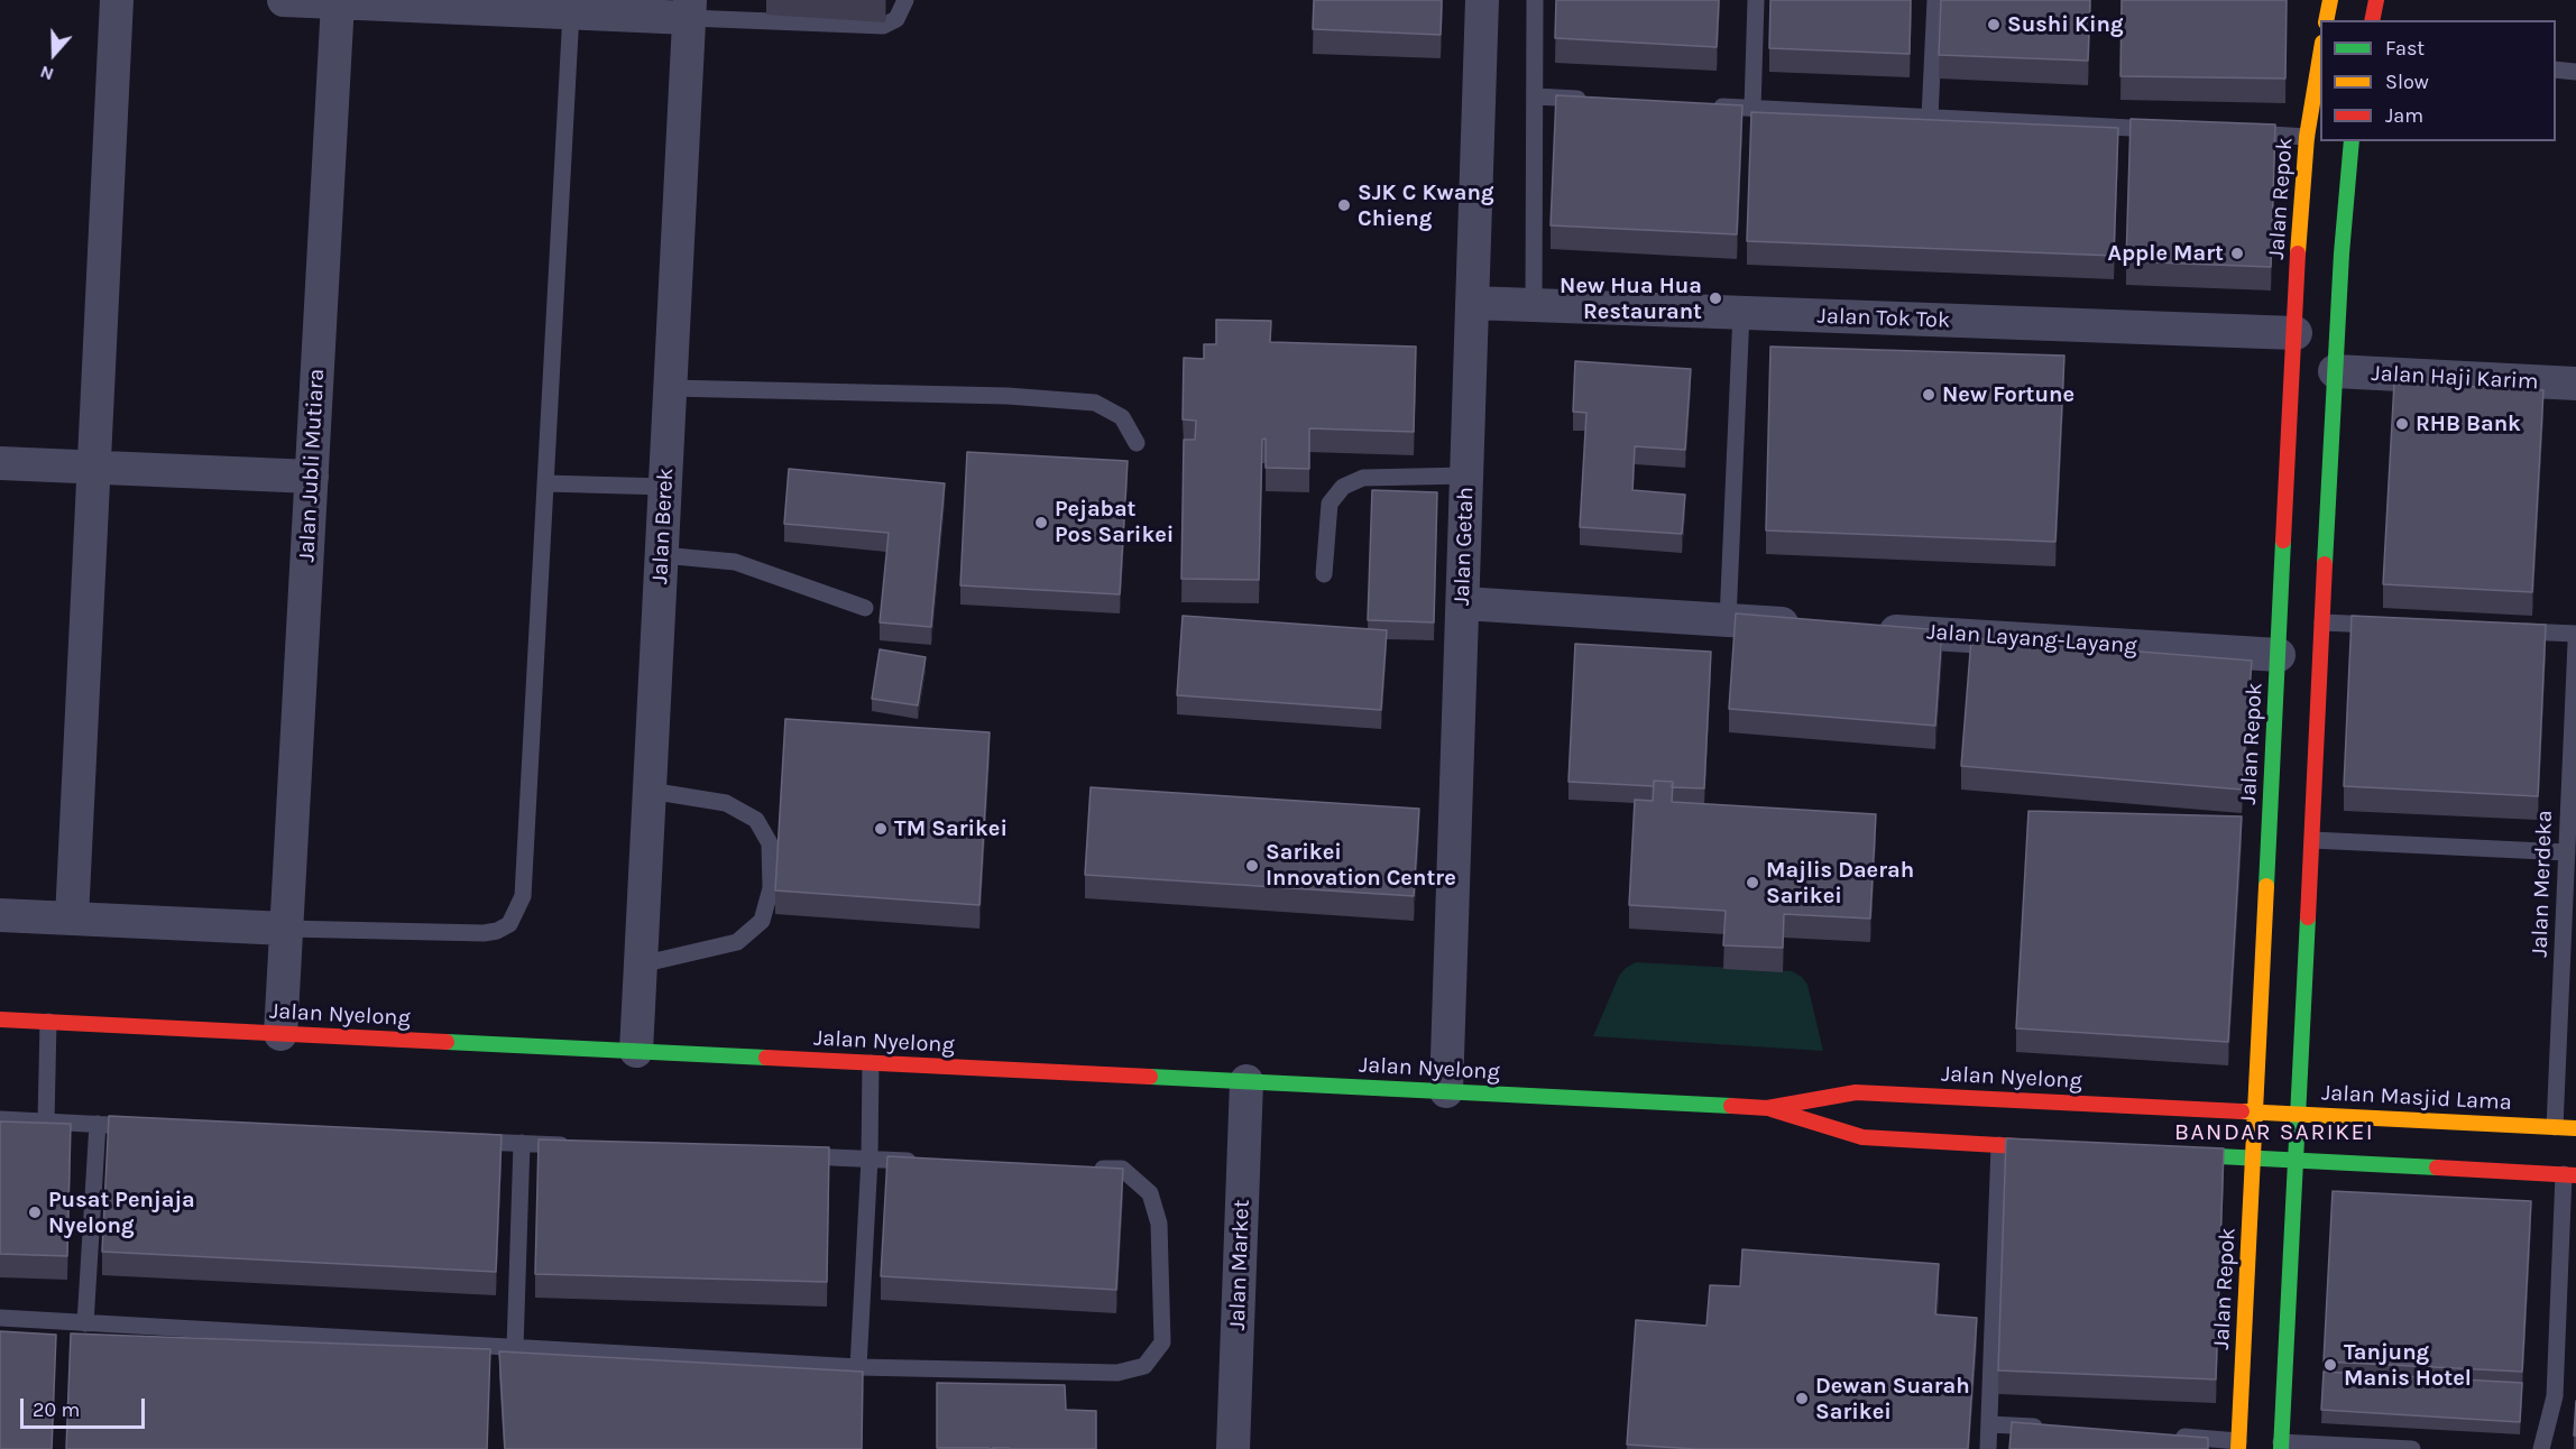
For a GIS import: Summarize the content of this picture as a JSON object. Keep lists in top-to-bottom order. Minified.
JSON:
{"streets":{"main road":["Jalan Repok","Jalan Nyelong","Jalan Masjid Lama"],"street":["Jalan Tok Tok","Jalan Haji Karim","Jalan Jubli Mutiara","Jalan Berek","Jalan Getah","Jalan Layang-Layang","Jalan Market"],"lane":["Jalan Merdeka"]},"crossings":[["Jalan Repok","Jalan Tok Tok"],["Jalan Repok","Jalan Layang-Layang"],["Jalan Repok","Jalan Nyelong"],["Jalan Repok","Jalan Masjid Lama"],["Jalan Tok Tok","Jalan Getah"],["Jalan Jubli Mutiara","Jalan Nyelong"],["Jalan Berek","Jalan Nyelong"],["Jalan Getah","Jalan Nyelong"],["Jalan Merdeka","Jalan Masjid Lama"],["Jalan Nyelong","Jalan Masjid Lama"],["Jalan Nyelong","Jalan Market"]],"districts":["BANDAR SARIKEI"],"places":["Sushi King","SJK C Kwang Chieng","Apple Mart","New Hua Hua Restaurant","New Fortune","RHB Bank","Pejabat Pos Sarikei","TM Sarikei","Sarikei Innovation Centre","Majlis Daerah Sarikei","Pusat Penjaja Nyelong","Tanjung Manis Hotel","Dewan Suarah Sarikei"],"legend":["Fast","Slow","Jam"],"scale_bar":"20 m","north":"bottom"}
